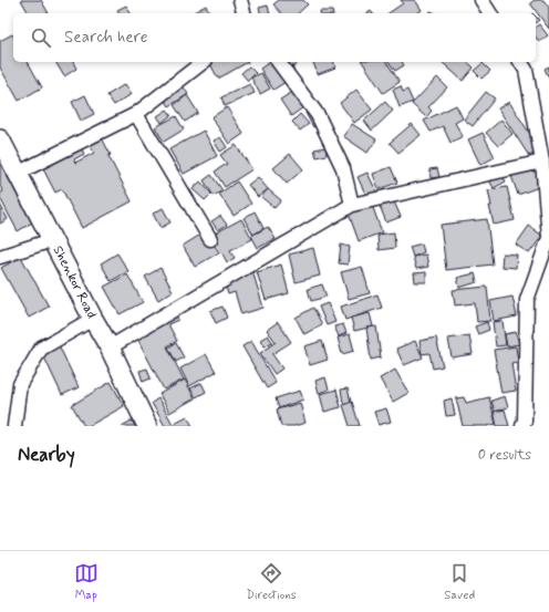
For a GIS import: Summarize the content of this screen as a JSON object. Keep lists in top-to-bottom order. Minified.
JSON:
{"streets":{"main road":["Shenkor Road"]},"page":{"search":"Search here","heading":["Nearby","0 results"],"nav":["Map","Directions","Saved"]}}
